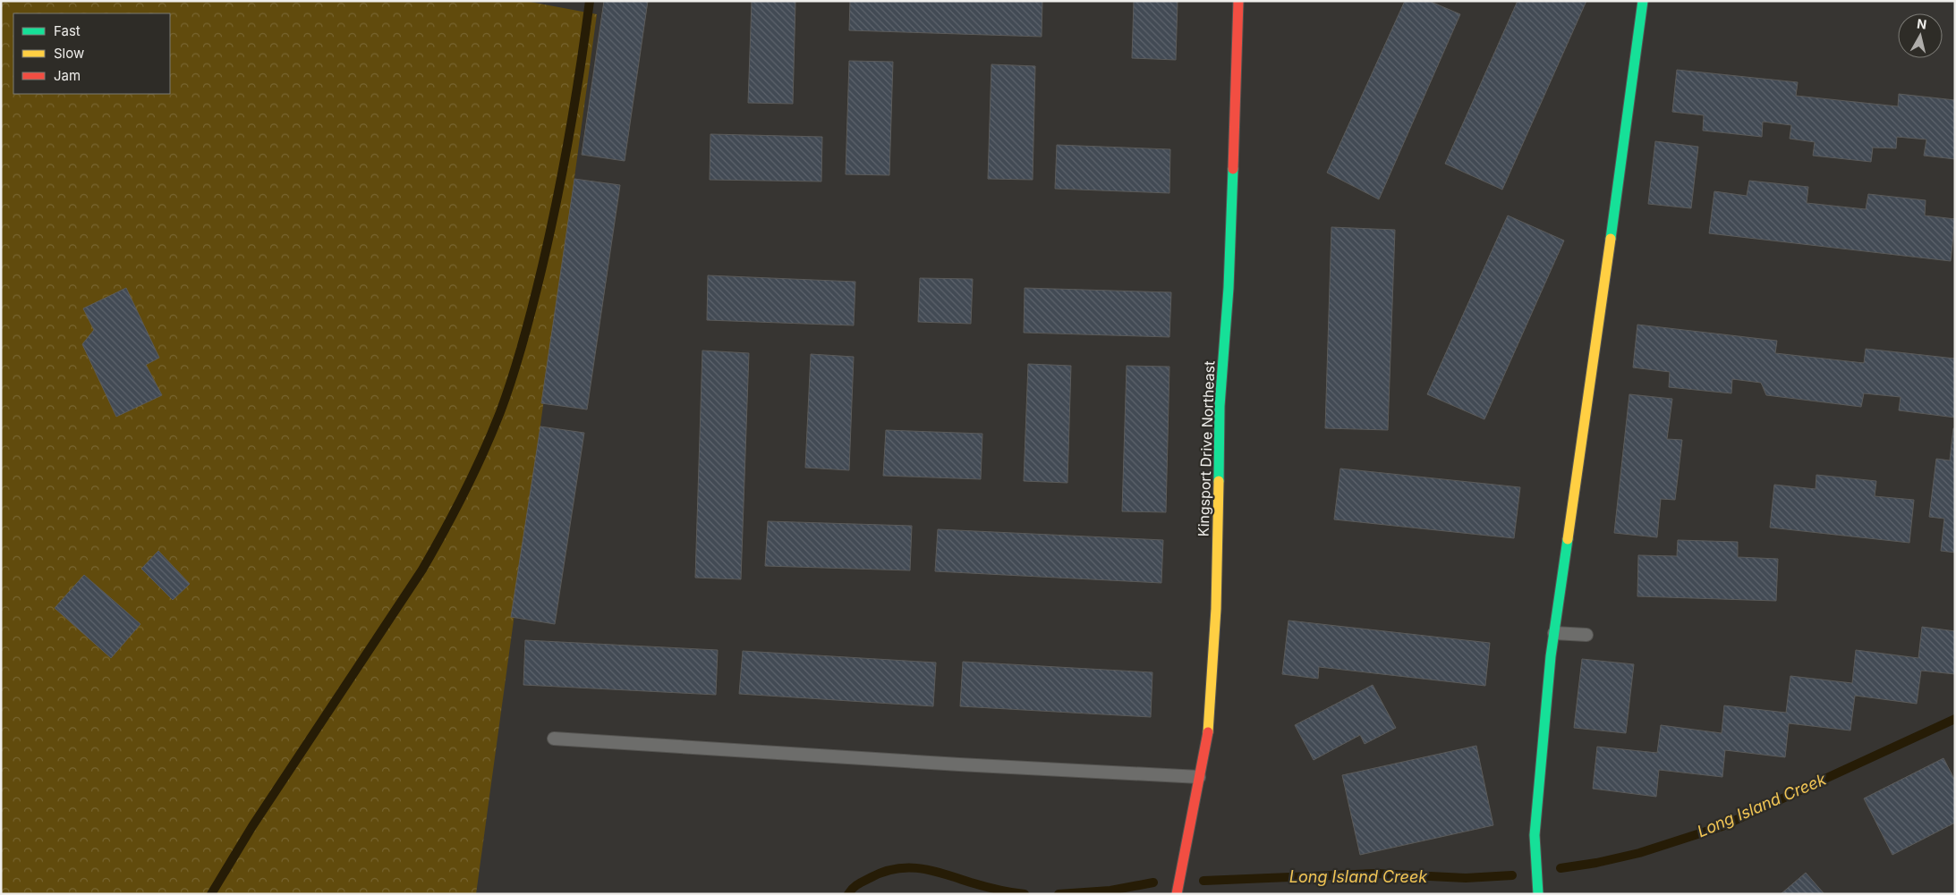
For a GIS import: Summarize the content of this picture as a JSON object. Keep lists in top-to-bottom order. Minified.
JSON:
{"streets":{"street":["Kingsport Drive Northeast"]},"water":["Long Island Creek"],"legend":["Fast","Slow","Jam"],"north":"top"}
